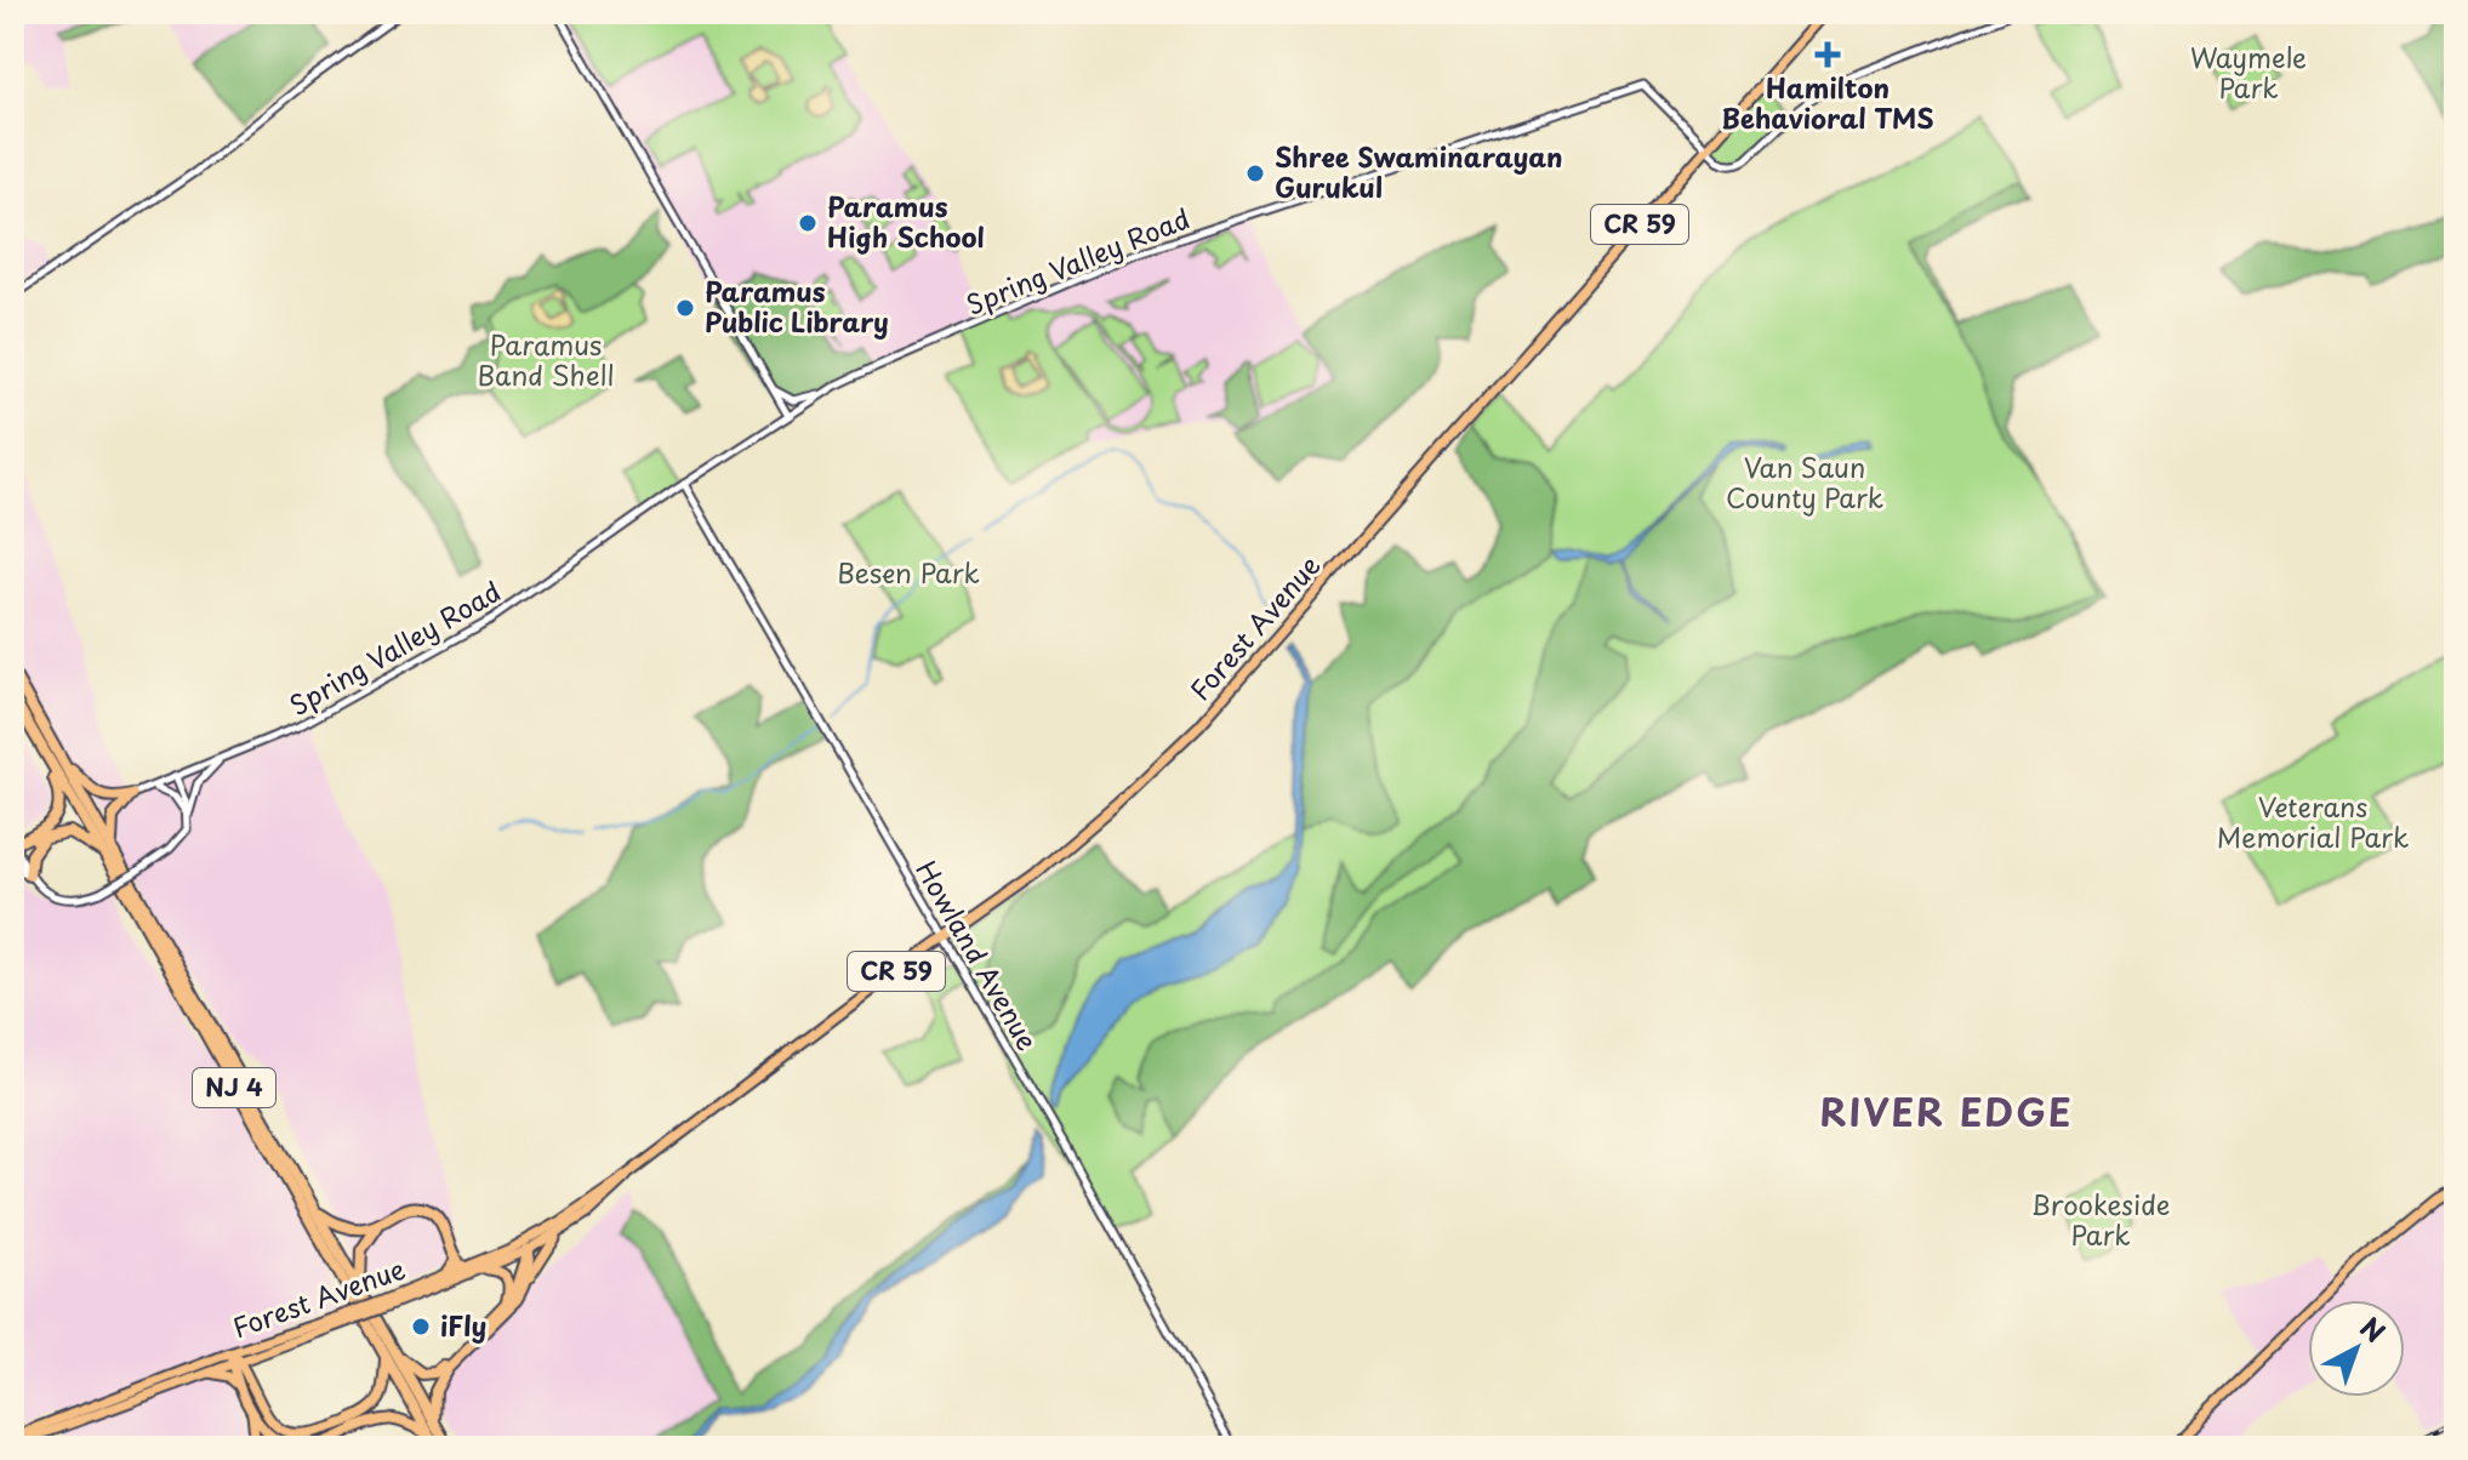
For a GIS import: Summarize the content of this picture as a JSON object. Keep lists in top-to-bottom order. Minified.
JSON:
{"streets":{"highway":["NJ 4"],"main road":["CR 59","Forest Avenue"],"street":["Spring Valley Road","Howland Avenue"]},"crossings":[["Spring Valley Road","Forest Avenue"],["Spring Valley Road","Howland Avenue"],["Forest Avenue","Howland Avenue"]],"districts":["RIVER EDGE"],"parks":["Waymele Park","Paramus Band Shell","Van Saun County Park","Besen Park","Veterans Memorial Park","Brookeside Park"],"places":{"health":["Hamilton Behavioral TMS"],"other":["Shree Swaminarayan Gurukul","Paramus High School","Paramus Public Library","iFly"]},"north":"top right"}
